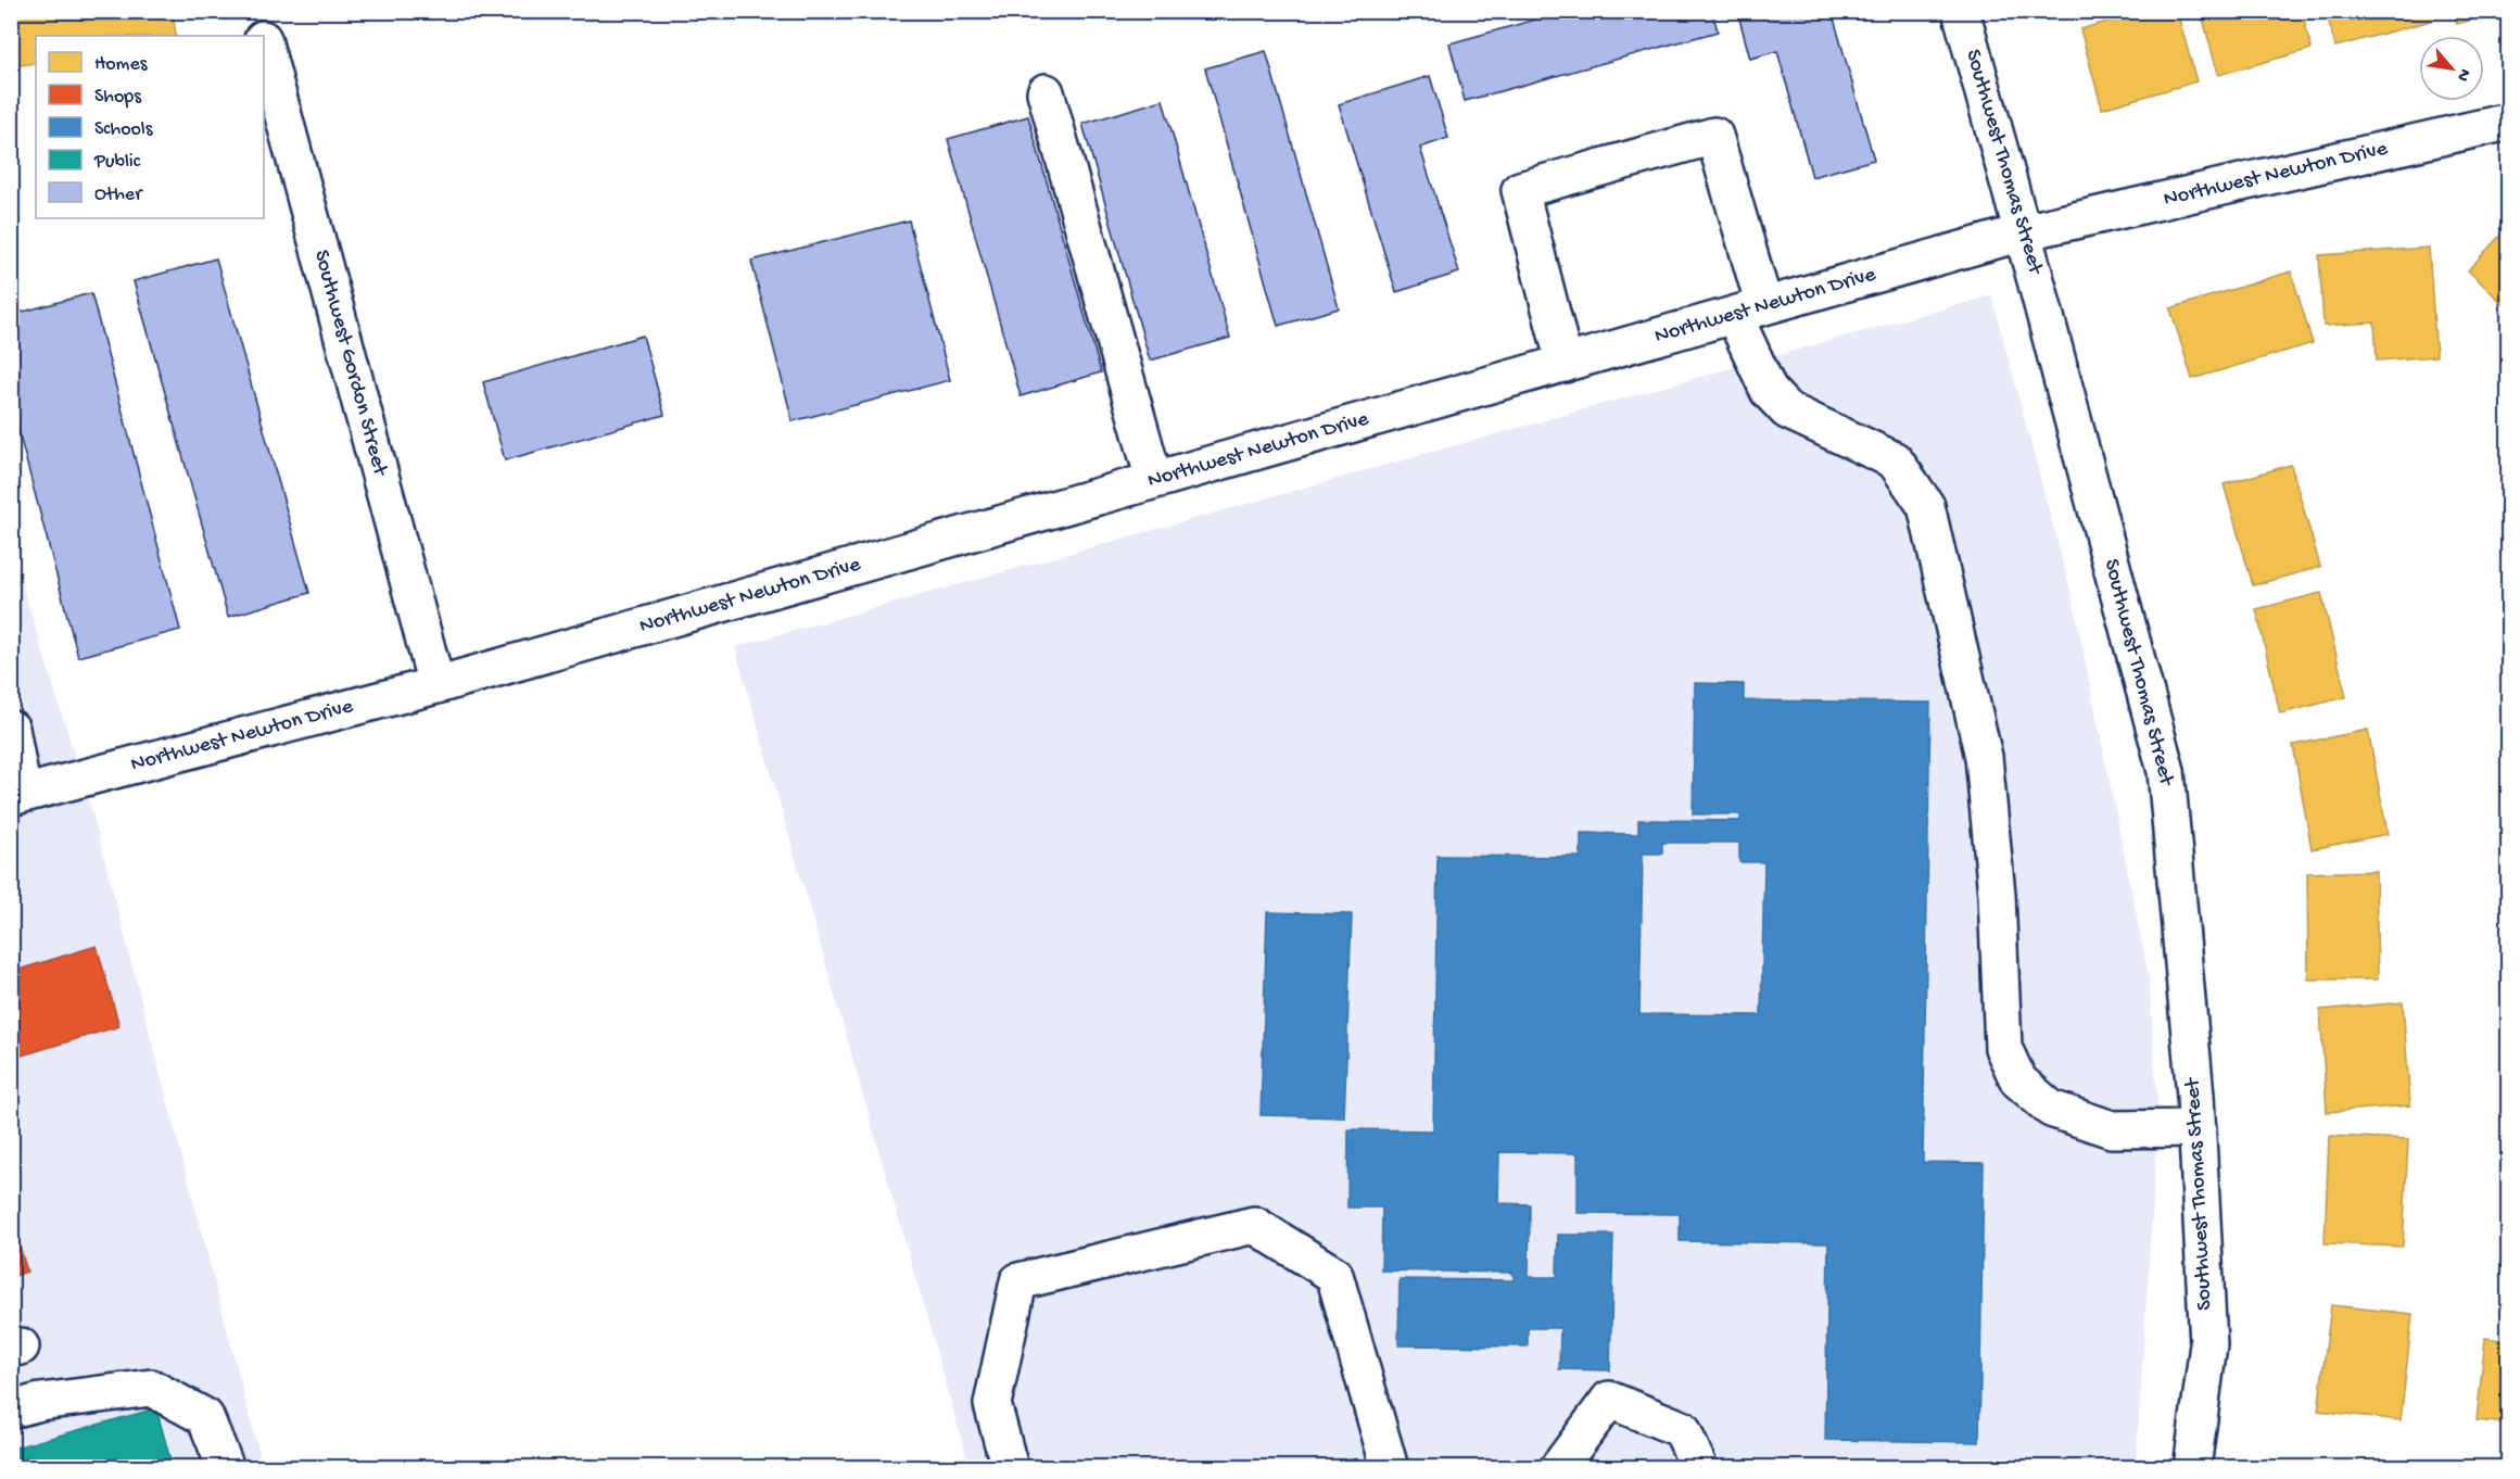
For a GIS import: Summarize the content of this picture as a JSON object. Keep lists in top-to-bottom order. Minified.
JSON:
{"streets":{"street":["Southwest Thomas Street","Northwest Newton Drive","Southwest Gordon Street"]},"crossings":[["Southwest Thomas Street","Northwest Newton Drive"],["Northwest Newton Drive","Southwest Gordon Street"]],"legend":["Homes","Shops","Schools","Public","Other"],"north":"bottom right"}
